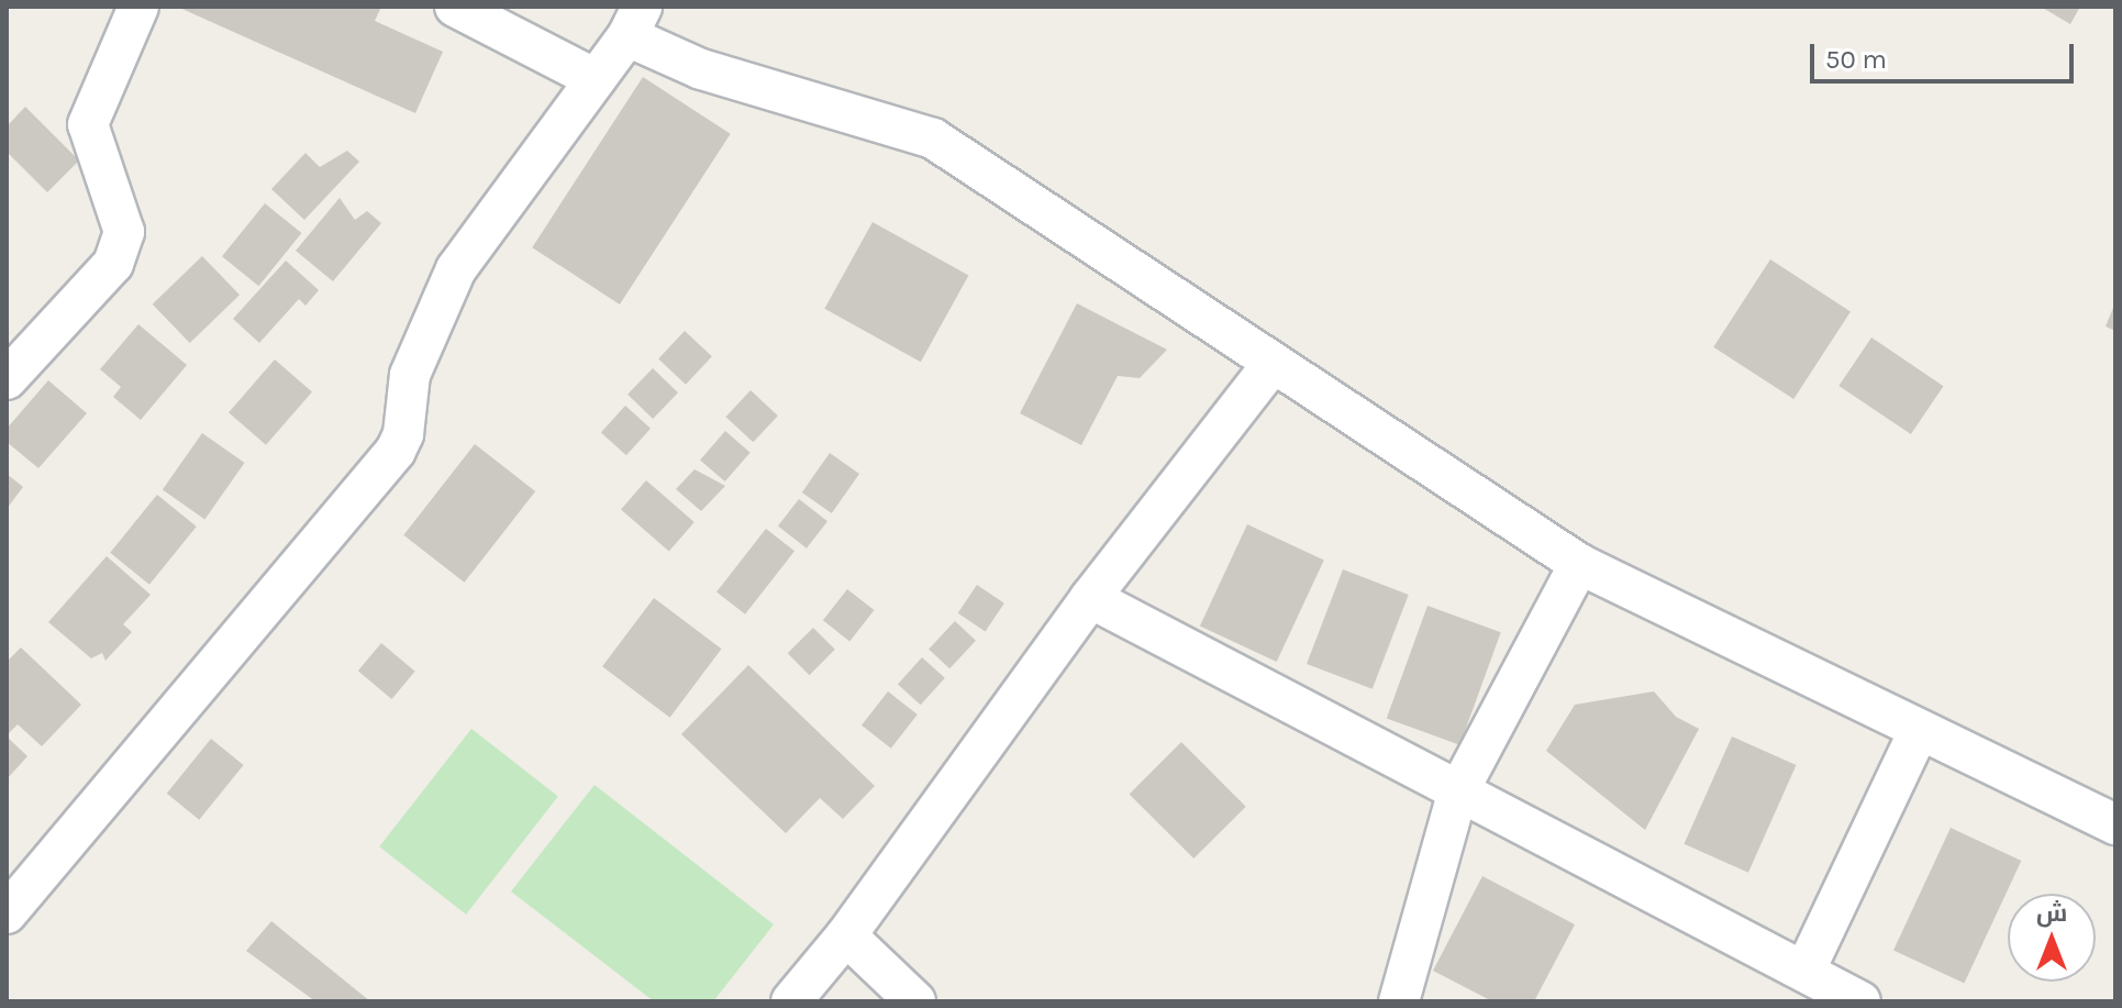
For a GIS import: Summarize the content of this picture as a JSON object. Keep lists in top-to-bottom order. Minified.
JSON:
{"scale_bar":"50 m","north":"top"}
